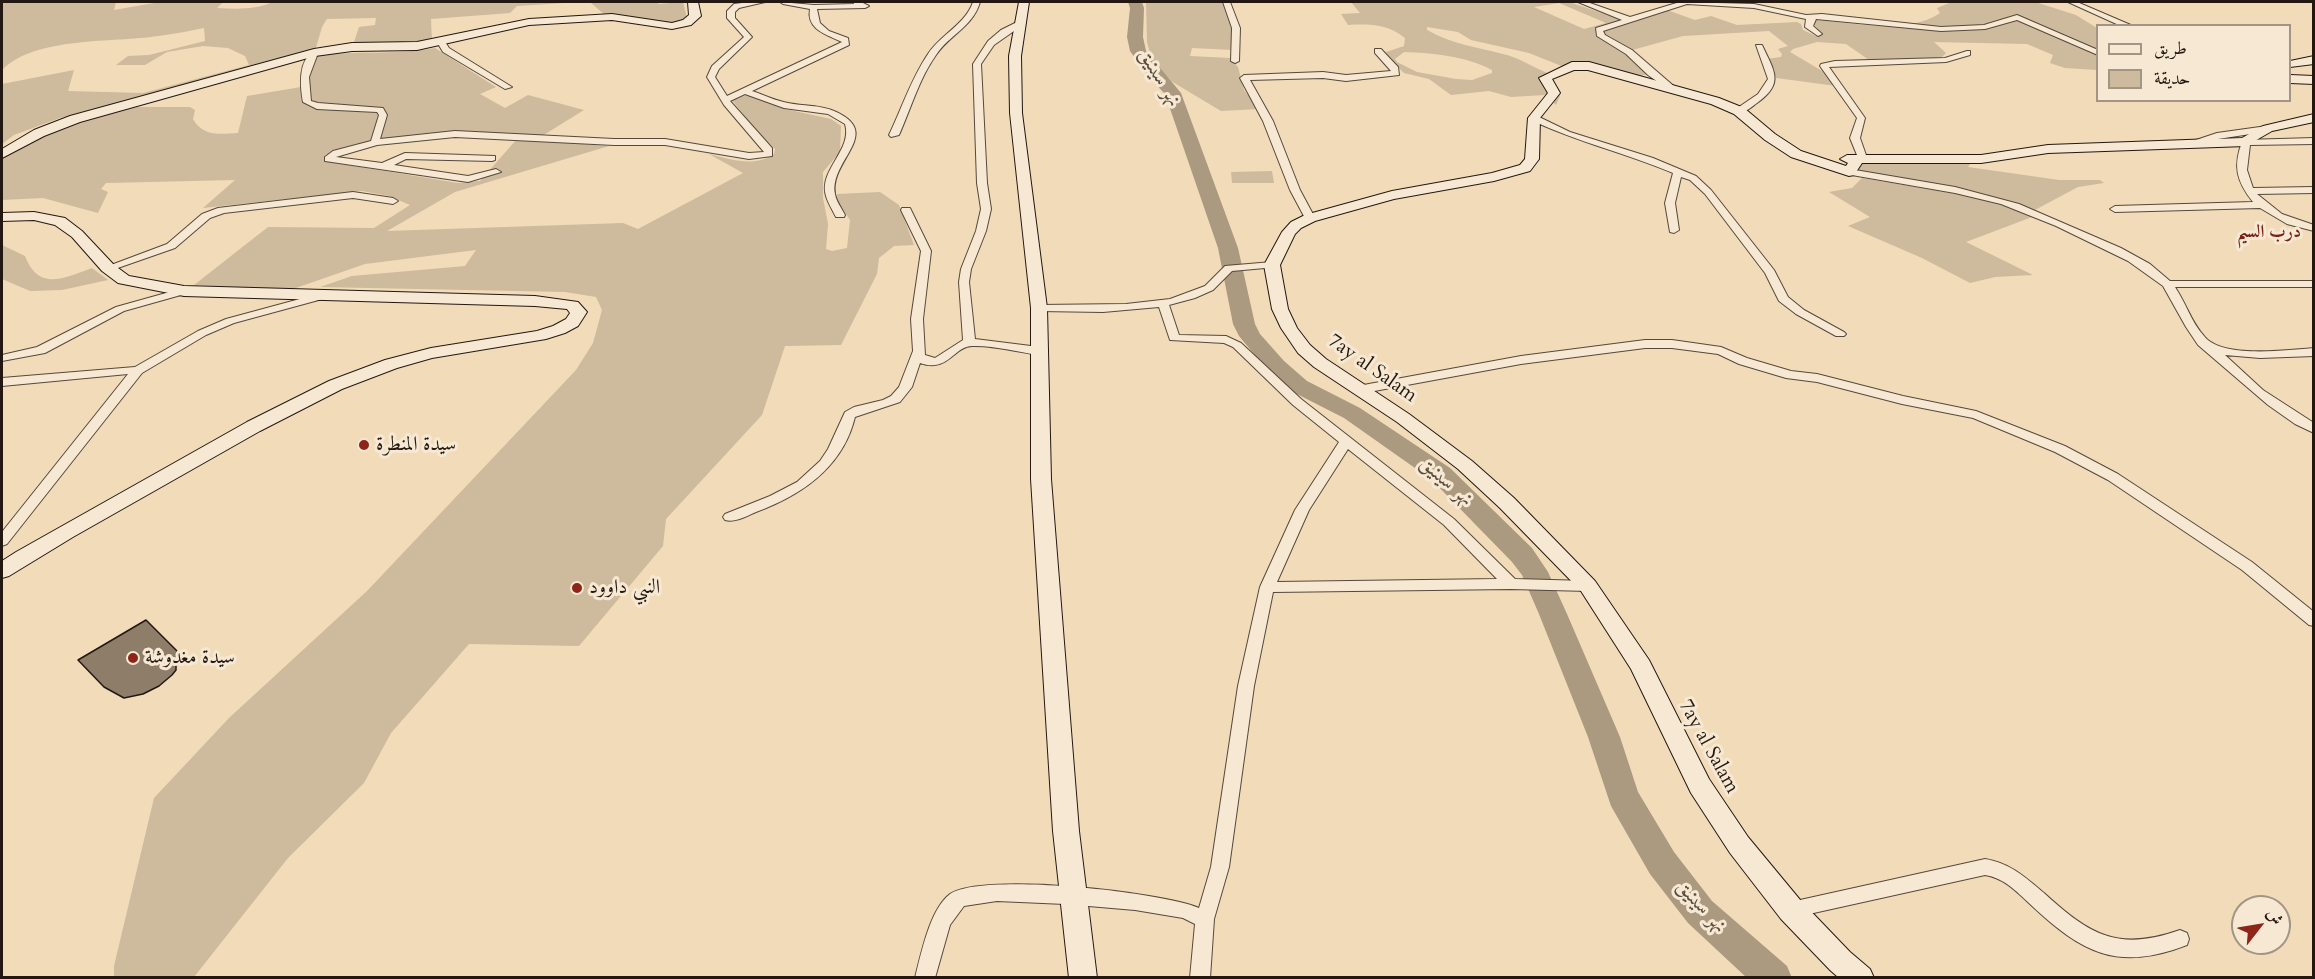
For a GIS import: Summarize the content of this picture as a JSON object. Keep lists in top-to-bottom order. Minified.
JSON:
{"streets":{"street":["7ay al Salam"]},"districts":["درب السيم"],"water":["نهر سينيق"],"places":["سيدة المنطرة","النبي داوود","سيدة مغدوشة"],"legend":["طريق","حديقة"],"north":"top right"}
